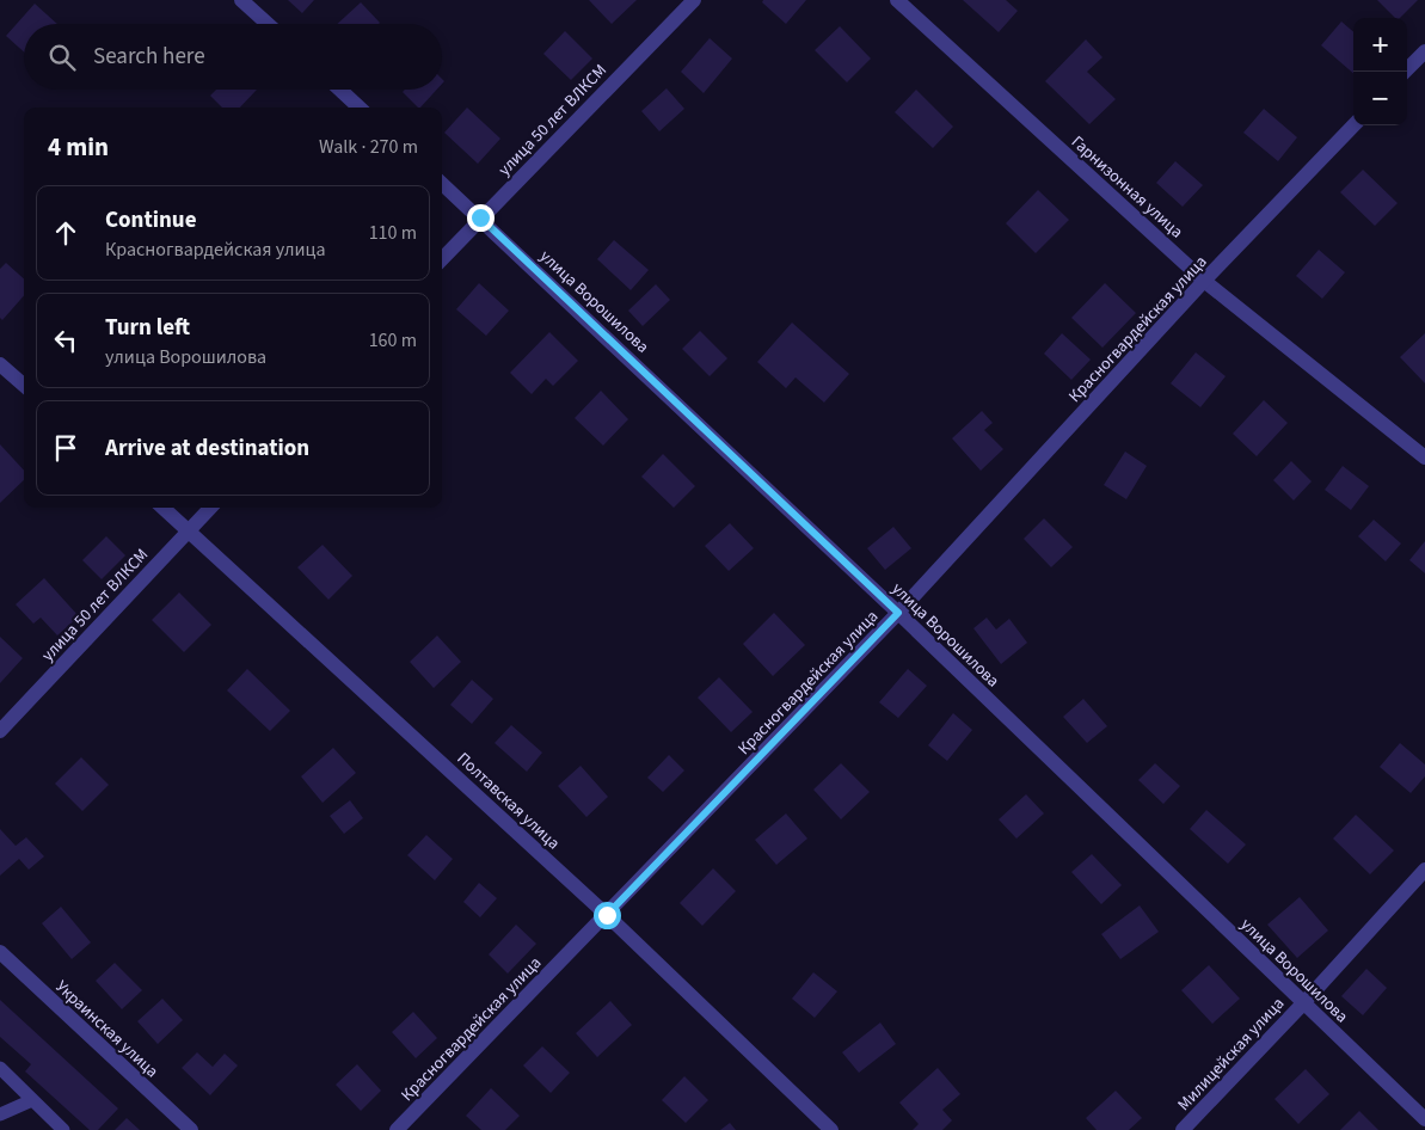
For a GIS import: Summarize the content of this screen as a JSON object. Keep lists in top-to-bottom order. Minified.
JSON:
{"streets":{"street":["улица 50 лет ВЛКСМ","Гарнизонная улица","улица Ворошилова","Красногвардейская улица","Полтавская улица","Украинская улица","Милицейская улица"]},"crossings":[["улица 50 лет ВЛКСМ","улица Ворошилова"],["улица 50 лет ВЛКСМ","Полтавская улица"],["Гарнизонная улица","Красногвардейская улица"],["улица Ворошилова","Красногвардейская улица"],["улица Ворошилова","Милицейская улица"],["Красногвардейская улица","Полтавская улица"]],"page":{"map_buttons":["+","−"],"search":"Search here","heading":["4 min","Walk · 270 m"],"list":[["Continue","Красногвардейская улица","110 m"],["Turn left","улица Ворошилова","160 m"],"Arrive at destination"]}}
